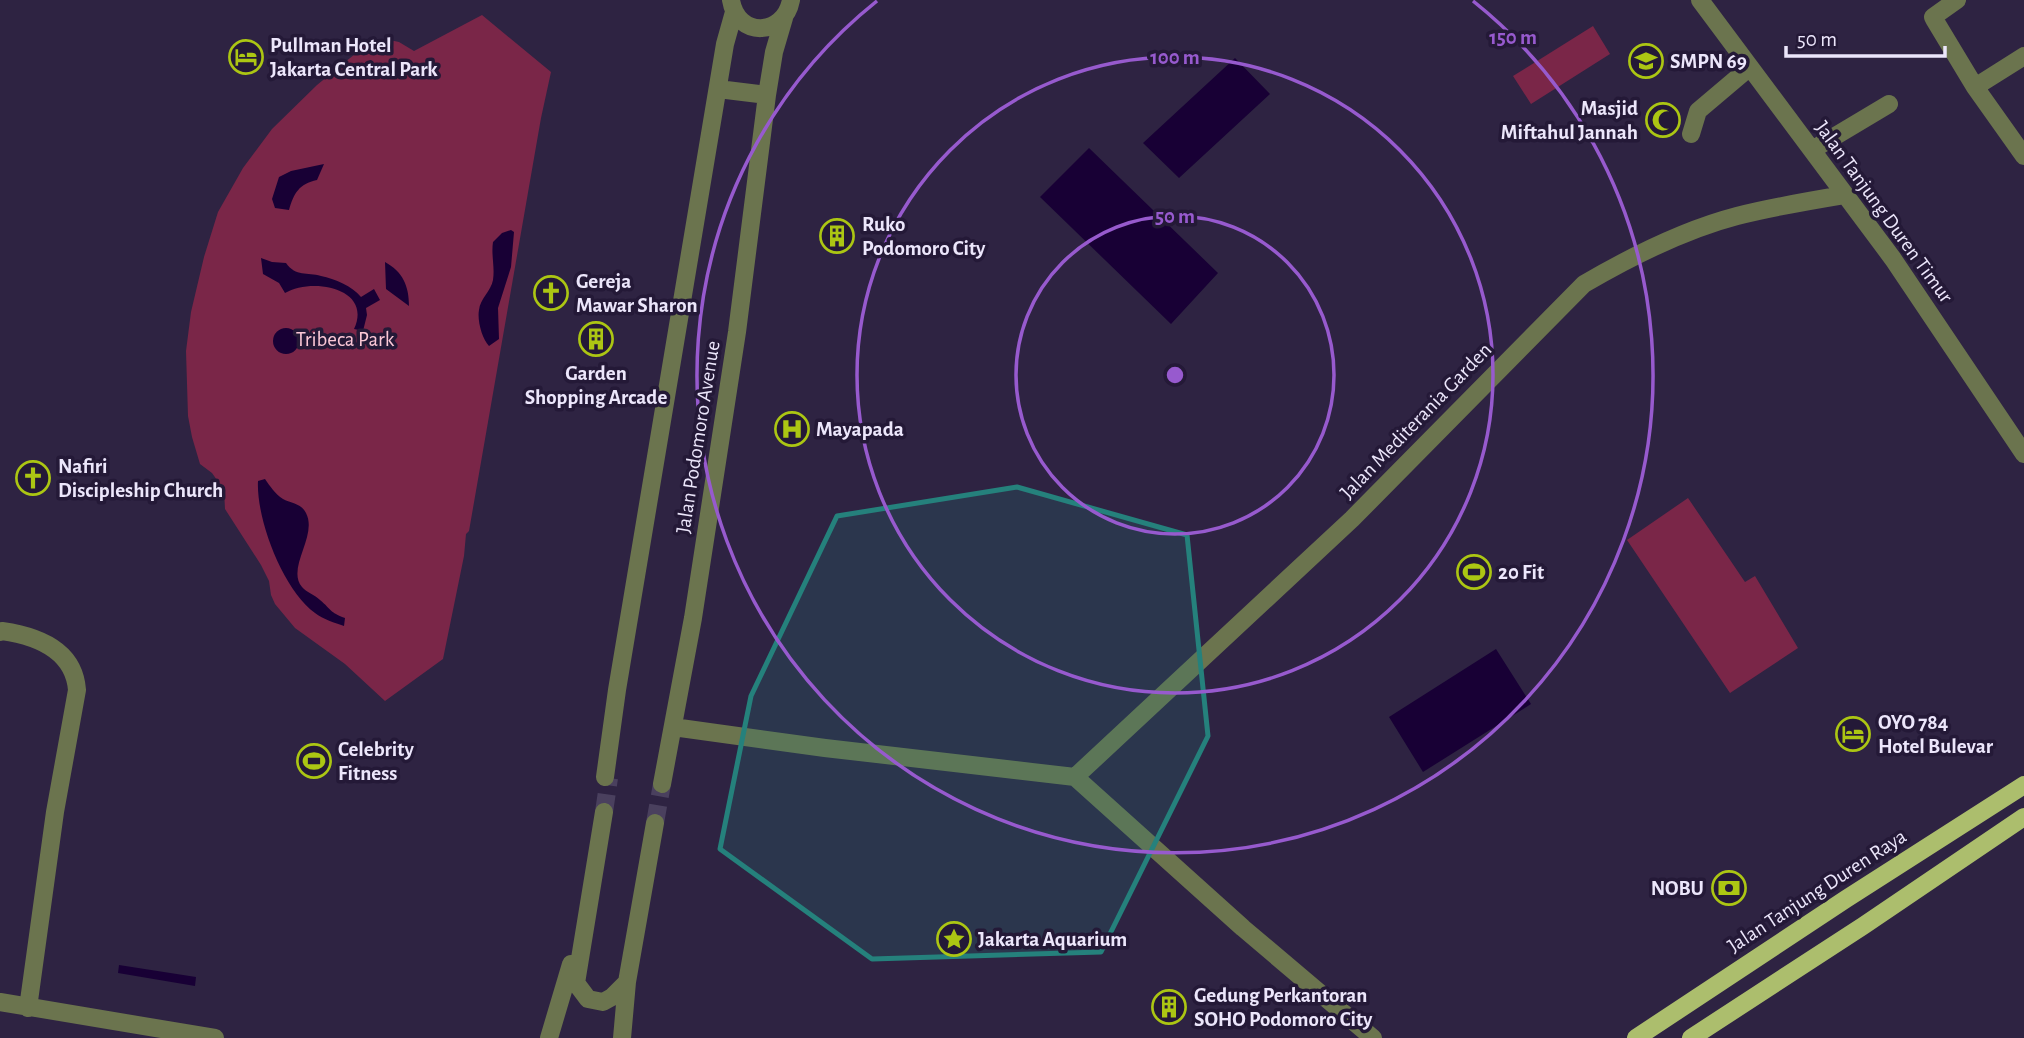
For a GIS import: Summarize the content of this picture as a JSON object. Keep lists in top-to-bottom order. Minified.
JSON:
{"streets":{"main road":["Jalan Tanjung Duren Raya"],"street":["Jalan Tanjung Duren Timur","Jalan Mediterania Garden","Jalan Podomoro Avenue"]},"crossings":[["Jalan Tanjung Duren Timur","Jalan Mediterania Garden"]],"parks":["Tribeca Park"],"places":{"hotel":["Pullman Hotel Jakarta Central Park","OYO 784 Hotel Bulevar"],"school or university":["SMPN 69"],"mosque":["Masjid Miftahul Jannah"],"building":["Ruko Podomoro City","Garden Shopping Arcade","Gedung Perkantoran SOHO Podomoro City"],"church":["Gereja Mawar Sharon","Nafiri Discipleship Church"],"hospital":["Mayapada"],"sports":["20 Fit","Celebrity Fitness"],"bank":["NOBU"],"place":["Jakarta Aquarium"]},"scale_bar":"50 m","rings":["150 m","100 m","50 m"]}
